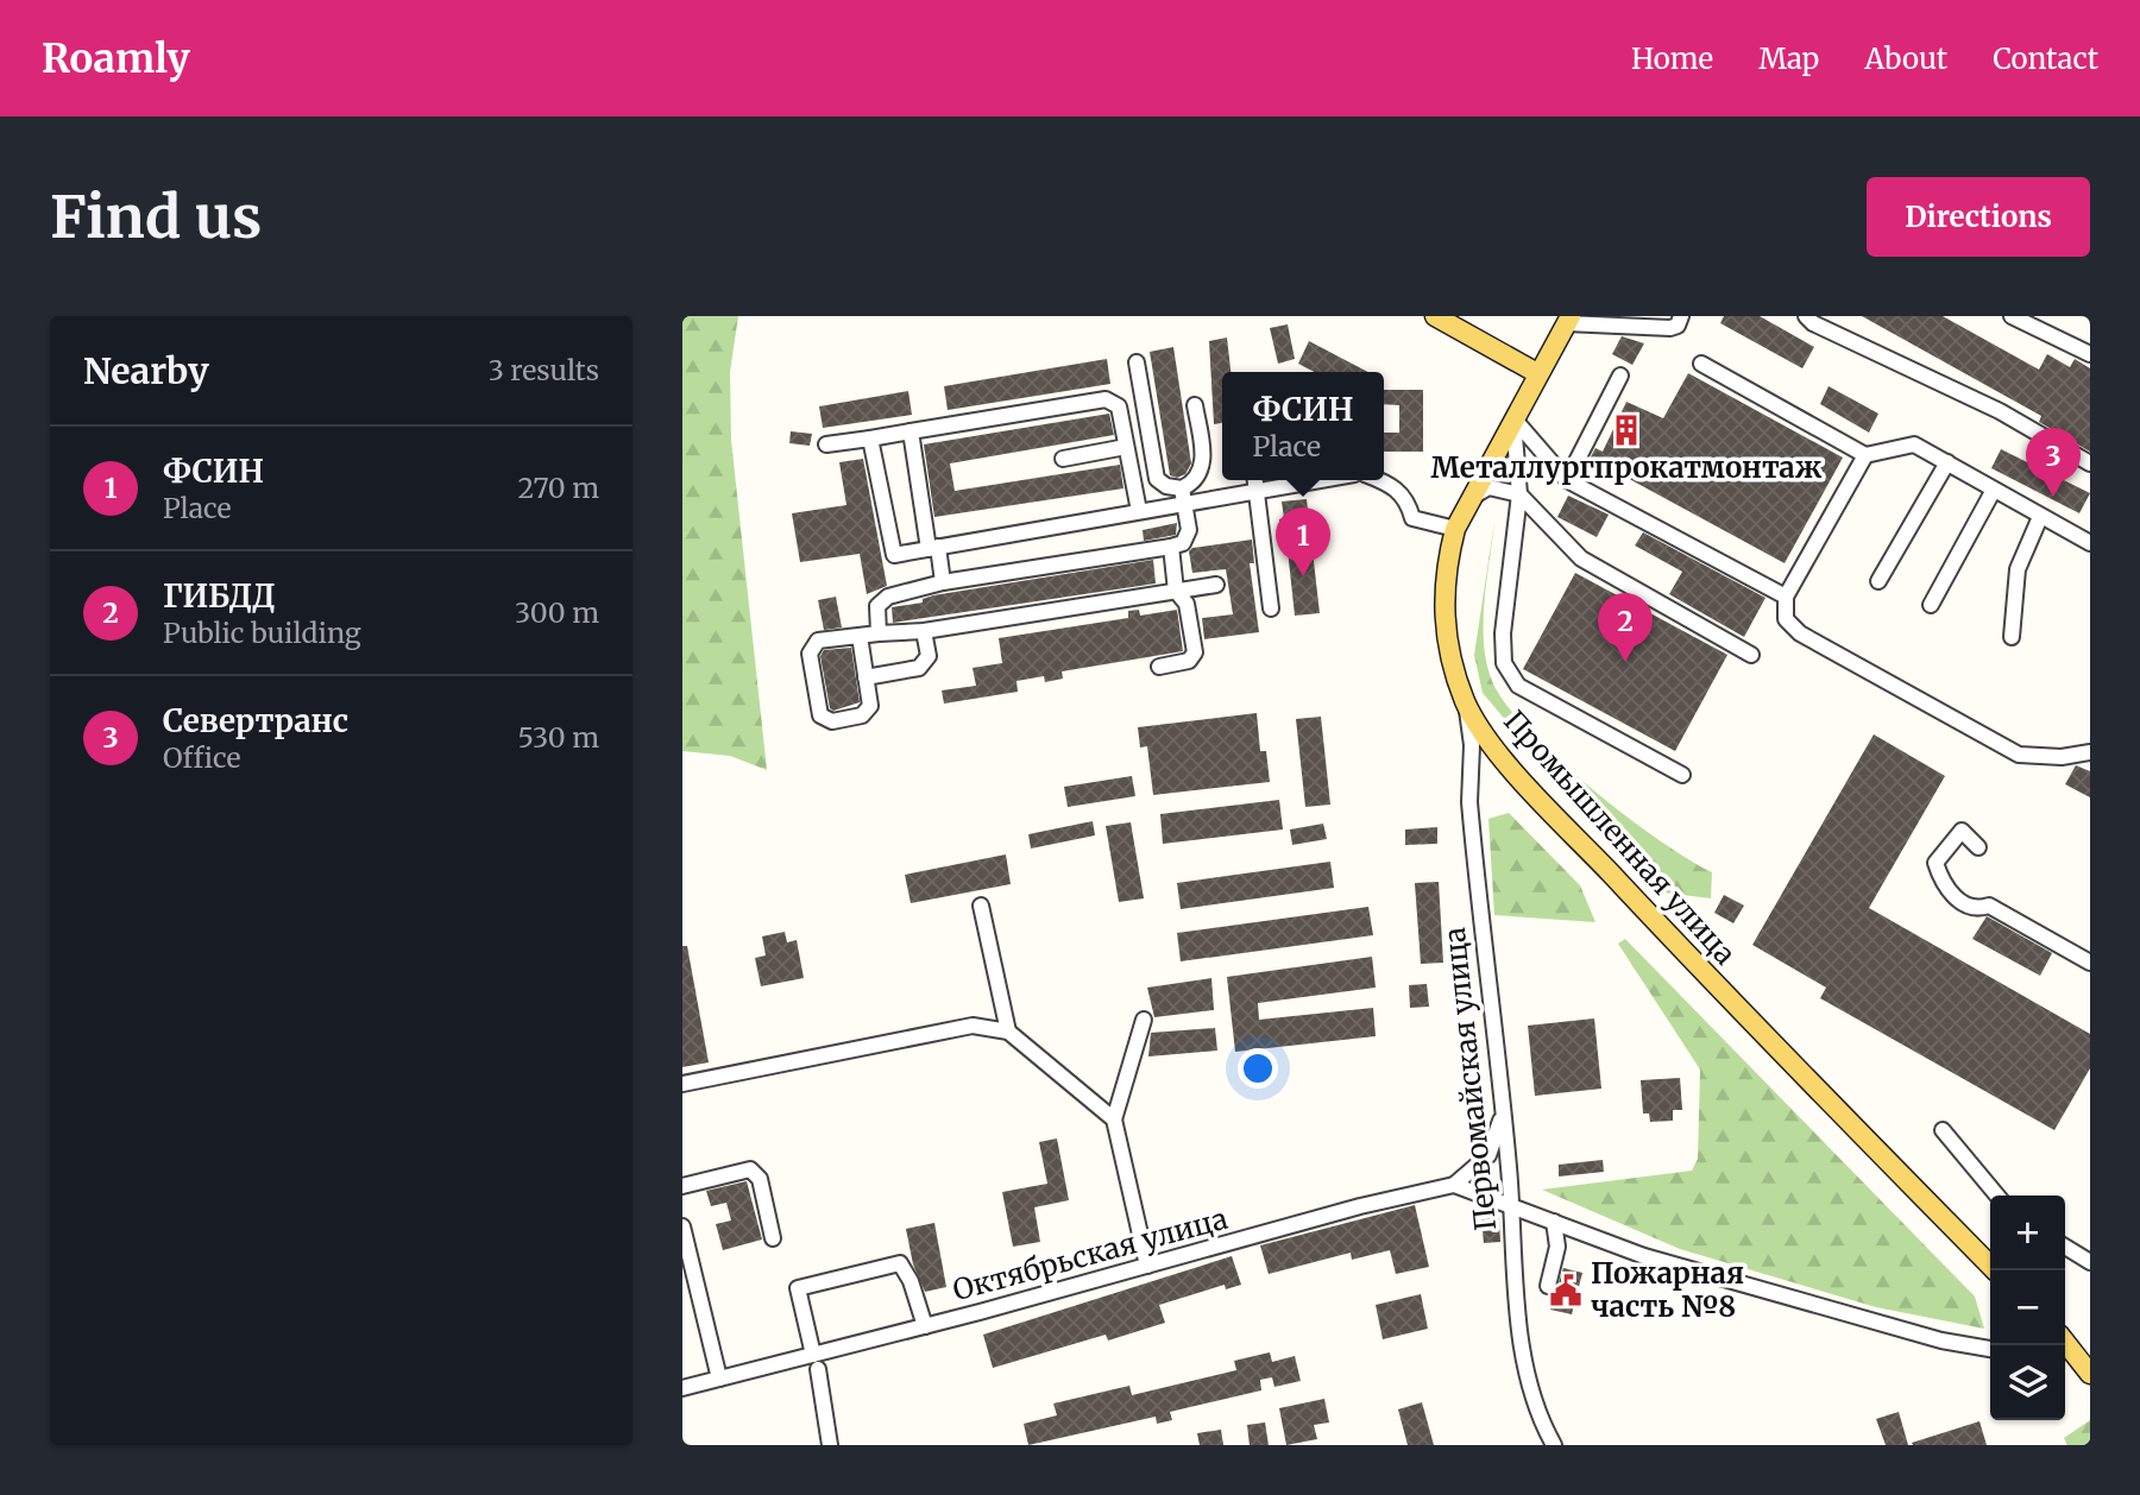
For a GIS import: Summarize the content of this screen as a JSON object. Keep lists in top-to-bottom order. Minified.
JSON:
{"streets":{"main road":["Промышленная улица"],"street":["Первомайская улица","Октябрьская улица"]},"crossings":[["Промышленная улица","Первомайская улица"]],"places":{"building":["Металлургпрокатмонтаж"],"public building":["Пожарная часть №8"]},"page":{"header":"Roamly","nav":["Home","Map","About","Contact"],"buttons":"Directions","title":"Find us","heading":["Nearby","3 results"],"popup":["ФСИН","Place"],"list":[{"mark":"1","name":"ФСИН","note":"Place","value":"270 m"},{"mark":"2","name":"ГИБДД","note":"Public building","value":"300 m"},{"mark":"3","name":"Севертранс","note":"Office","value":"530 m"}],"pins":["3","1","2"],"map_buttons":["+","−"]}}
